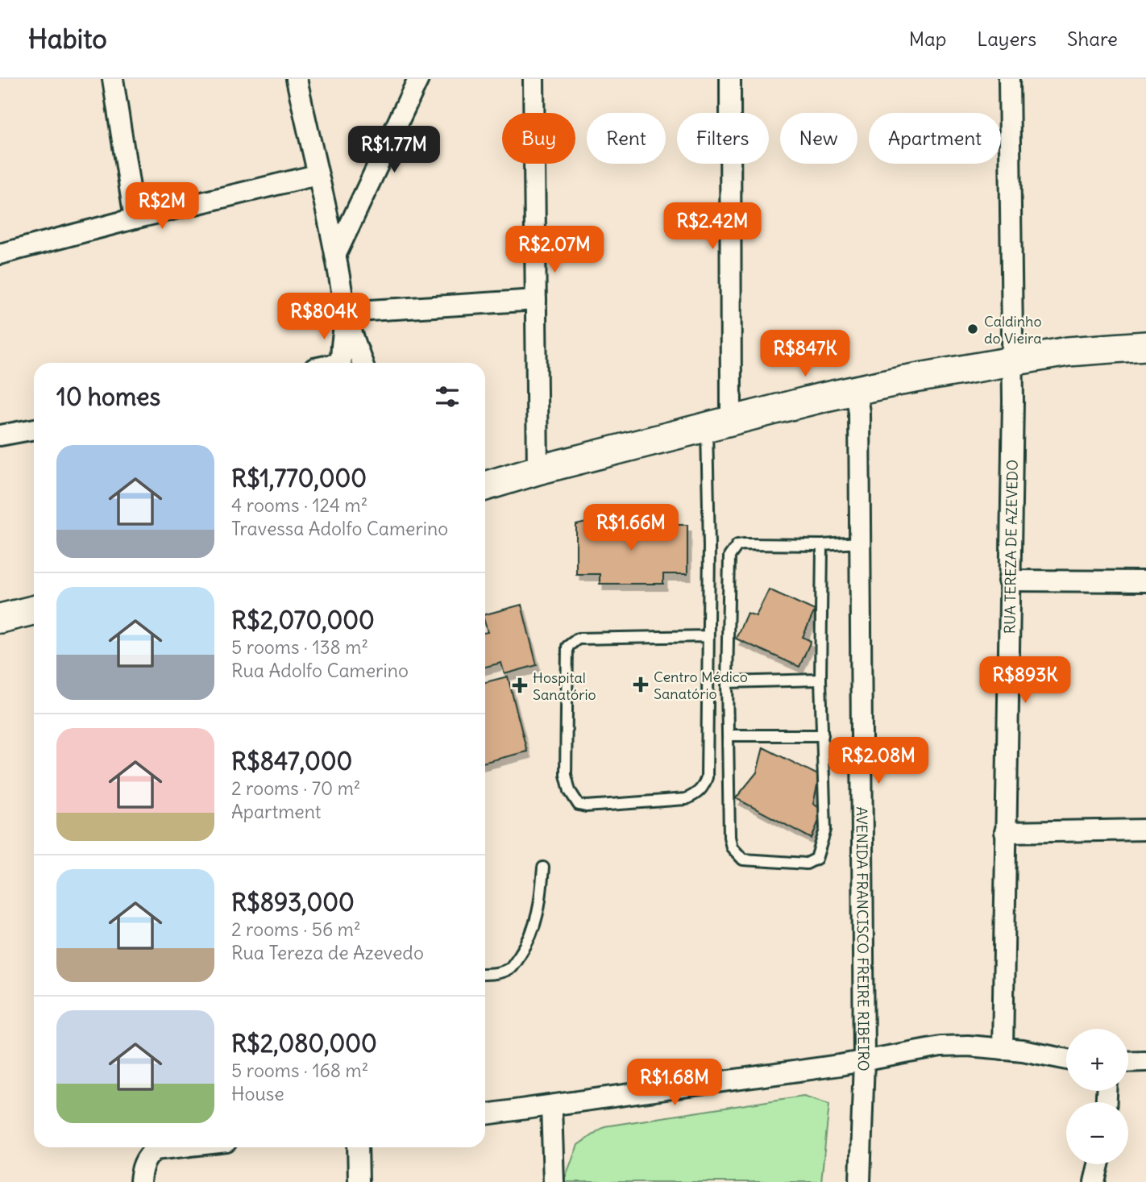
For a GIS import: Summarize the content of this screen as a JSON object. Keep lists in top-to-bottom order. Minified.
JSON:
{"streets":{"street":["RUA TEREZA DE AZEVEDO","AVENIDA FRANCISCO FREIRE RIBEIRO"]},"places":{"other":["Caldinho do Vieira"],"health":["Centro Médico Sanatório","Hospital Sanatório"]},"page":{"header":"Habito","nav":["Map","Layers","Share"],"chip":["Buy","Rent","Filters","New","Apartment"],"price":["R$1.77M","R$2M","R$2.42M","R$2.07M","R$804K","R$847K","R$1.66M","R$893K","R$2.08M","R$1.68M"],"heading":"10 homes","list":[{"name":"R$1,770,000","note":"4 rooms · 124 m² · Travessa Adolfo Camerino"},{"name":"R$2,070,000","note":"5 rooms · 138 m² · Rua Adolfo Camerino"},{"name":"R$847,000","note":"2 rooms · 70 m² · Apartment"},{"name":"R$893,000","note":"2 rooms · 56 m² · Rua Tereza de Azevedo"},{"name":"R$2,080,000","note":"5 rooms · 168 m² · House"}],"map_buttons":["+","−"]}}
